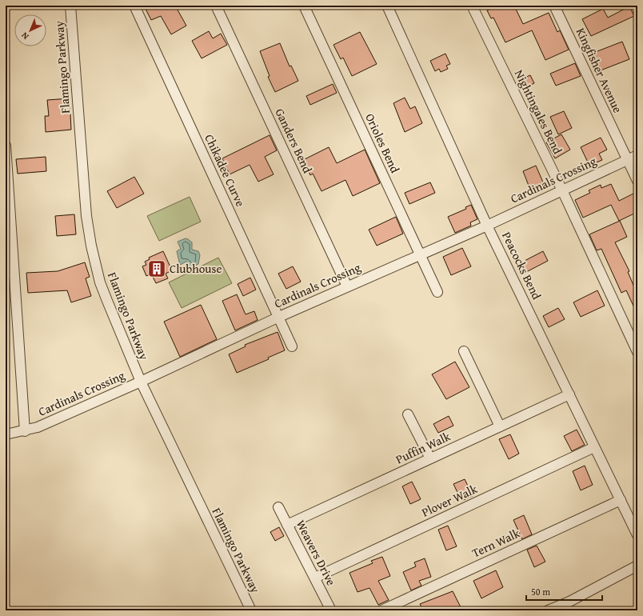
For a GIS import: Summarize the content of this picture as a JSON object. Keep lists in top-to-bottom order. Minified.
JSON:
{"streets":{"street":["Flamingo Parkway","Kingfisher Avenue","Nightingales Bend","Ganders Bend","Orioles Bend","Chikadee Curve","Cardinals Crossing","Peacocks Bend","Puffin Walk","Plover Walk","Tern Walk","Weavers Drive"]},"crossings":[["Flamingo Parkway","Cardinals Crossing"],["Kingfisher Avenue","Cardinals Crossing"],["Nightingales Bend","Cardinals Crossing"],["Ganders Bend","Cardinals Crossing"],["Orioles Bend","Cardinals Crossing"],["Chikadee Curve","Cardinals Crossing"],["Cardinals Crossing","Peacocks Bend"],["Peacocks Bend","Puffin Walk"],["Peacocks Bend","Plover Walk"],["Peacocks Bend","Tern Walk"],["Puffin Walk","Weavers Drive"],["Plover Walk","Weavers Drive"]],"places":{"building":["Clubhouse"]},"scale_bar":"50 m","north":"bottom left"}
